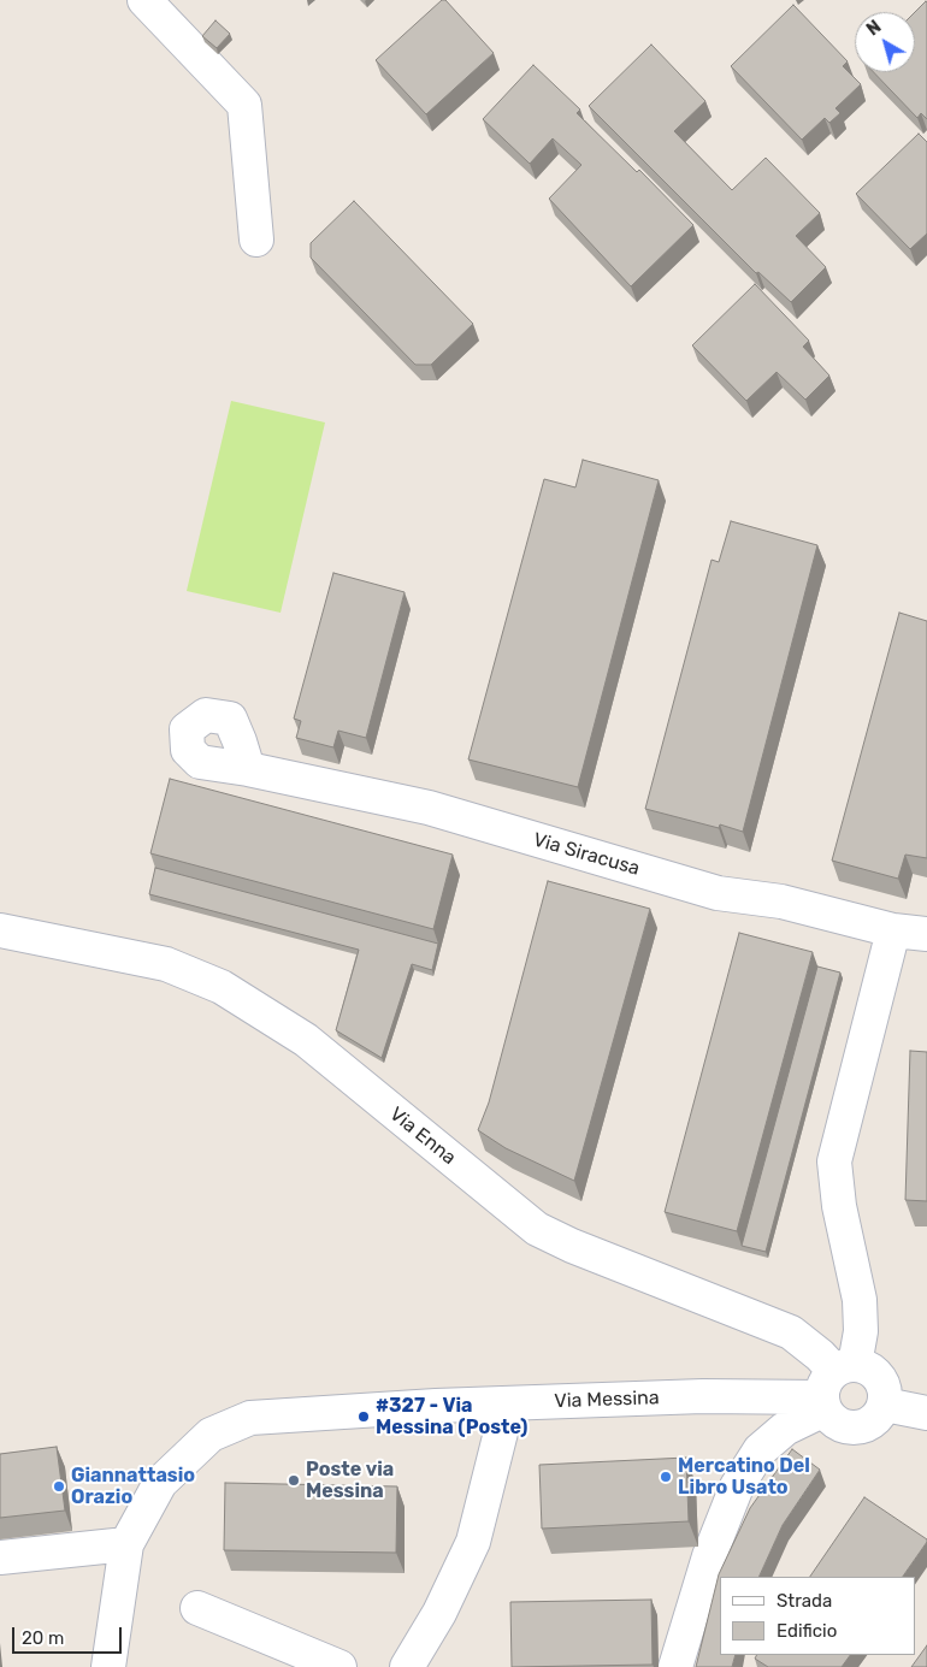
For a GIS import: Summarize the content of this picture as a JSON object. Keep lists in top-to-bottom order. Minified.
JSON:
{"streets":{"street":["Via Siracusa","Via Enna","Via Messina"]},"crossings":[["Via Enna","Via Messina"]],"places":["#327 - Via Messina (Poste)","Mercatino Del Libro Usato","Poste via Messina","Giannattasio Orazio"],"legend":["Strada","Edificio"],"scale_bar":"20 m","north":"top left"}
